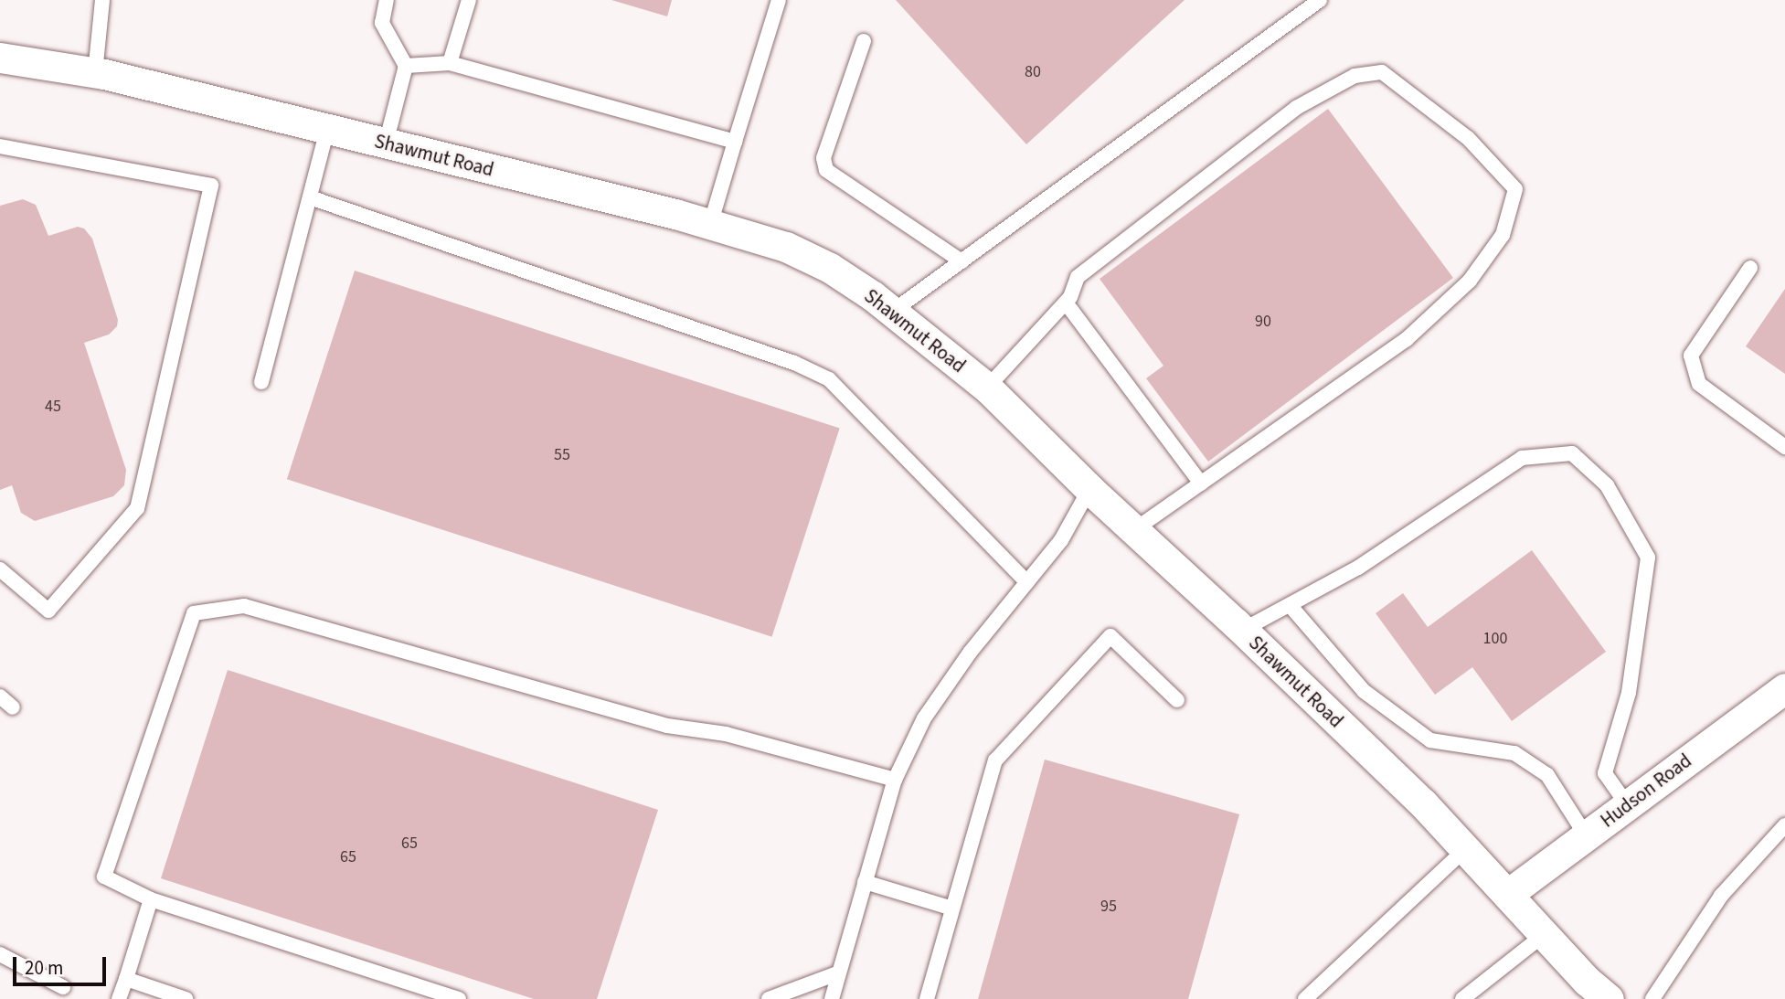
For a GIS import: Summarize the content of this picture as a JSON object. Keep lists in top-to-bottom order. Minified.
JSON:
{"streets":{"street":["Shawmut Road","Hudson Road"]},"crossings":[["Shawmut Road","Hudson Road"]],"house_numbers":["80","90","45","55","100","65","65","95"],"scale_bar":"20 m"}
